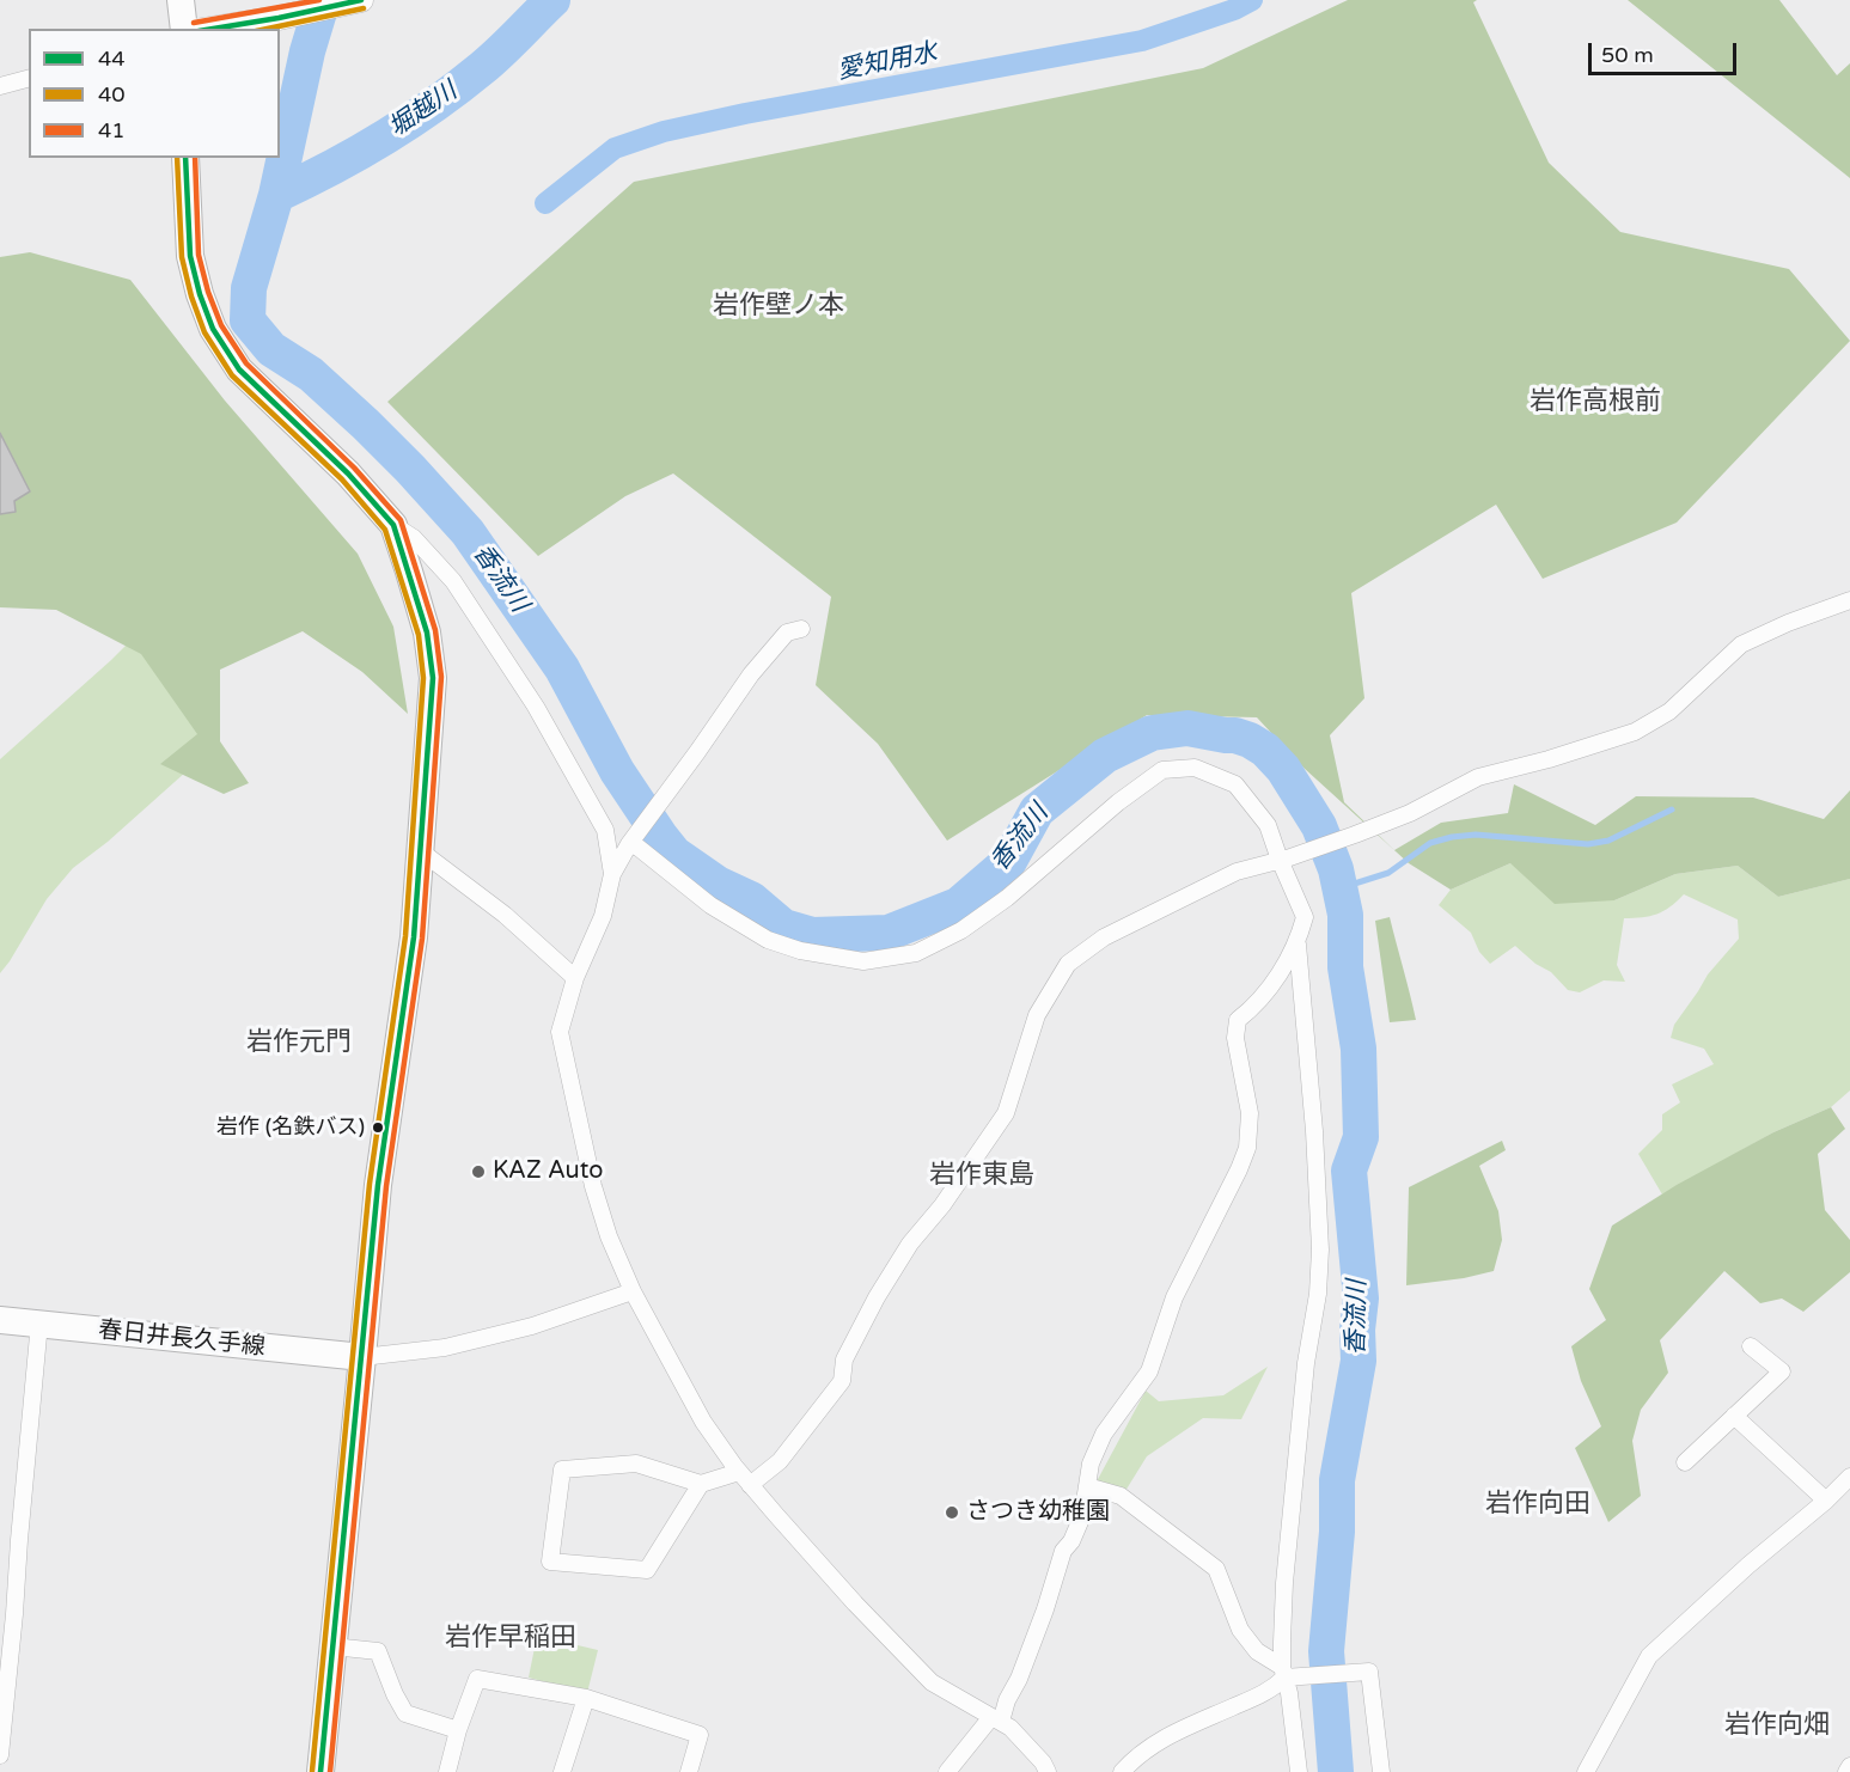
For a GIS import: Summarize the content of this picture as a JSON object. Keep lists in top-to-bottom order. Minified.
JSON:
{"streets":{"main road":["春日井長久手線"]},"districts":["岩作壁ノ本","岩作高根前","岩作元門","岩作東島","岩作向田","岩作早稲田","岩作向畑"],"water":["愛知用水","堀越川","香流川"],"places":["岩作 (名鉄バス)","KAZ Auto","さつき幼稚園"],"lines":["transit line 44","transit line 41","transit line 40"],"legend":["44","40","41"],"scale_bar":"50 m"}
